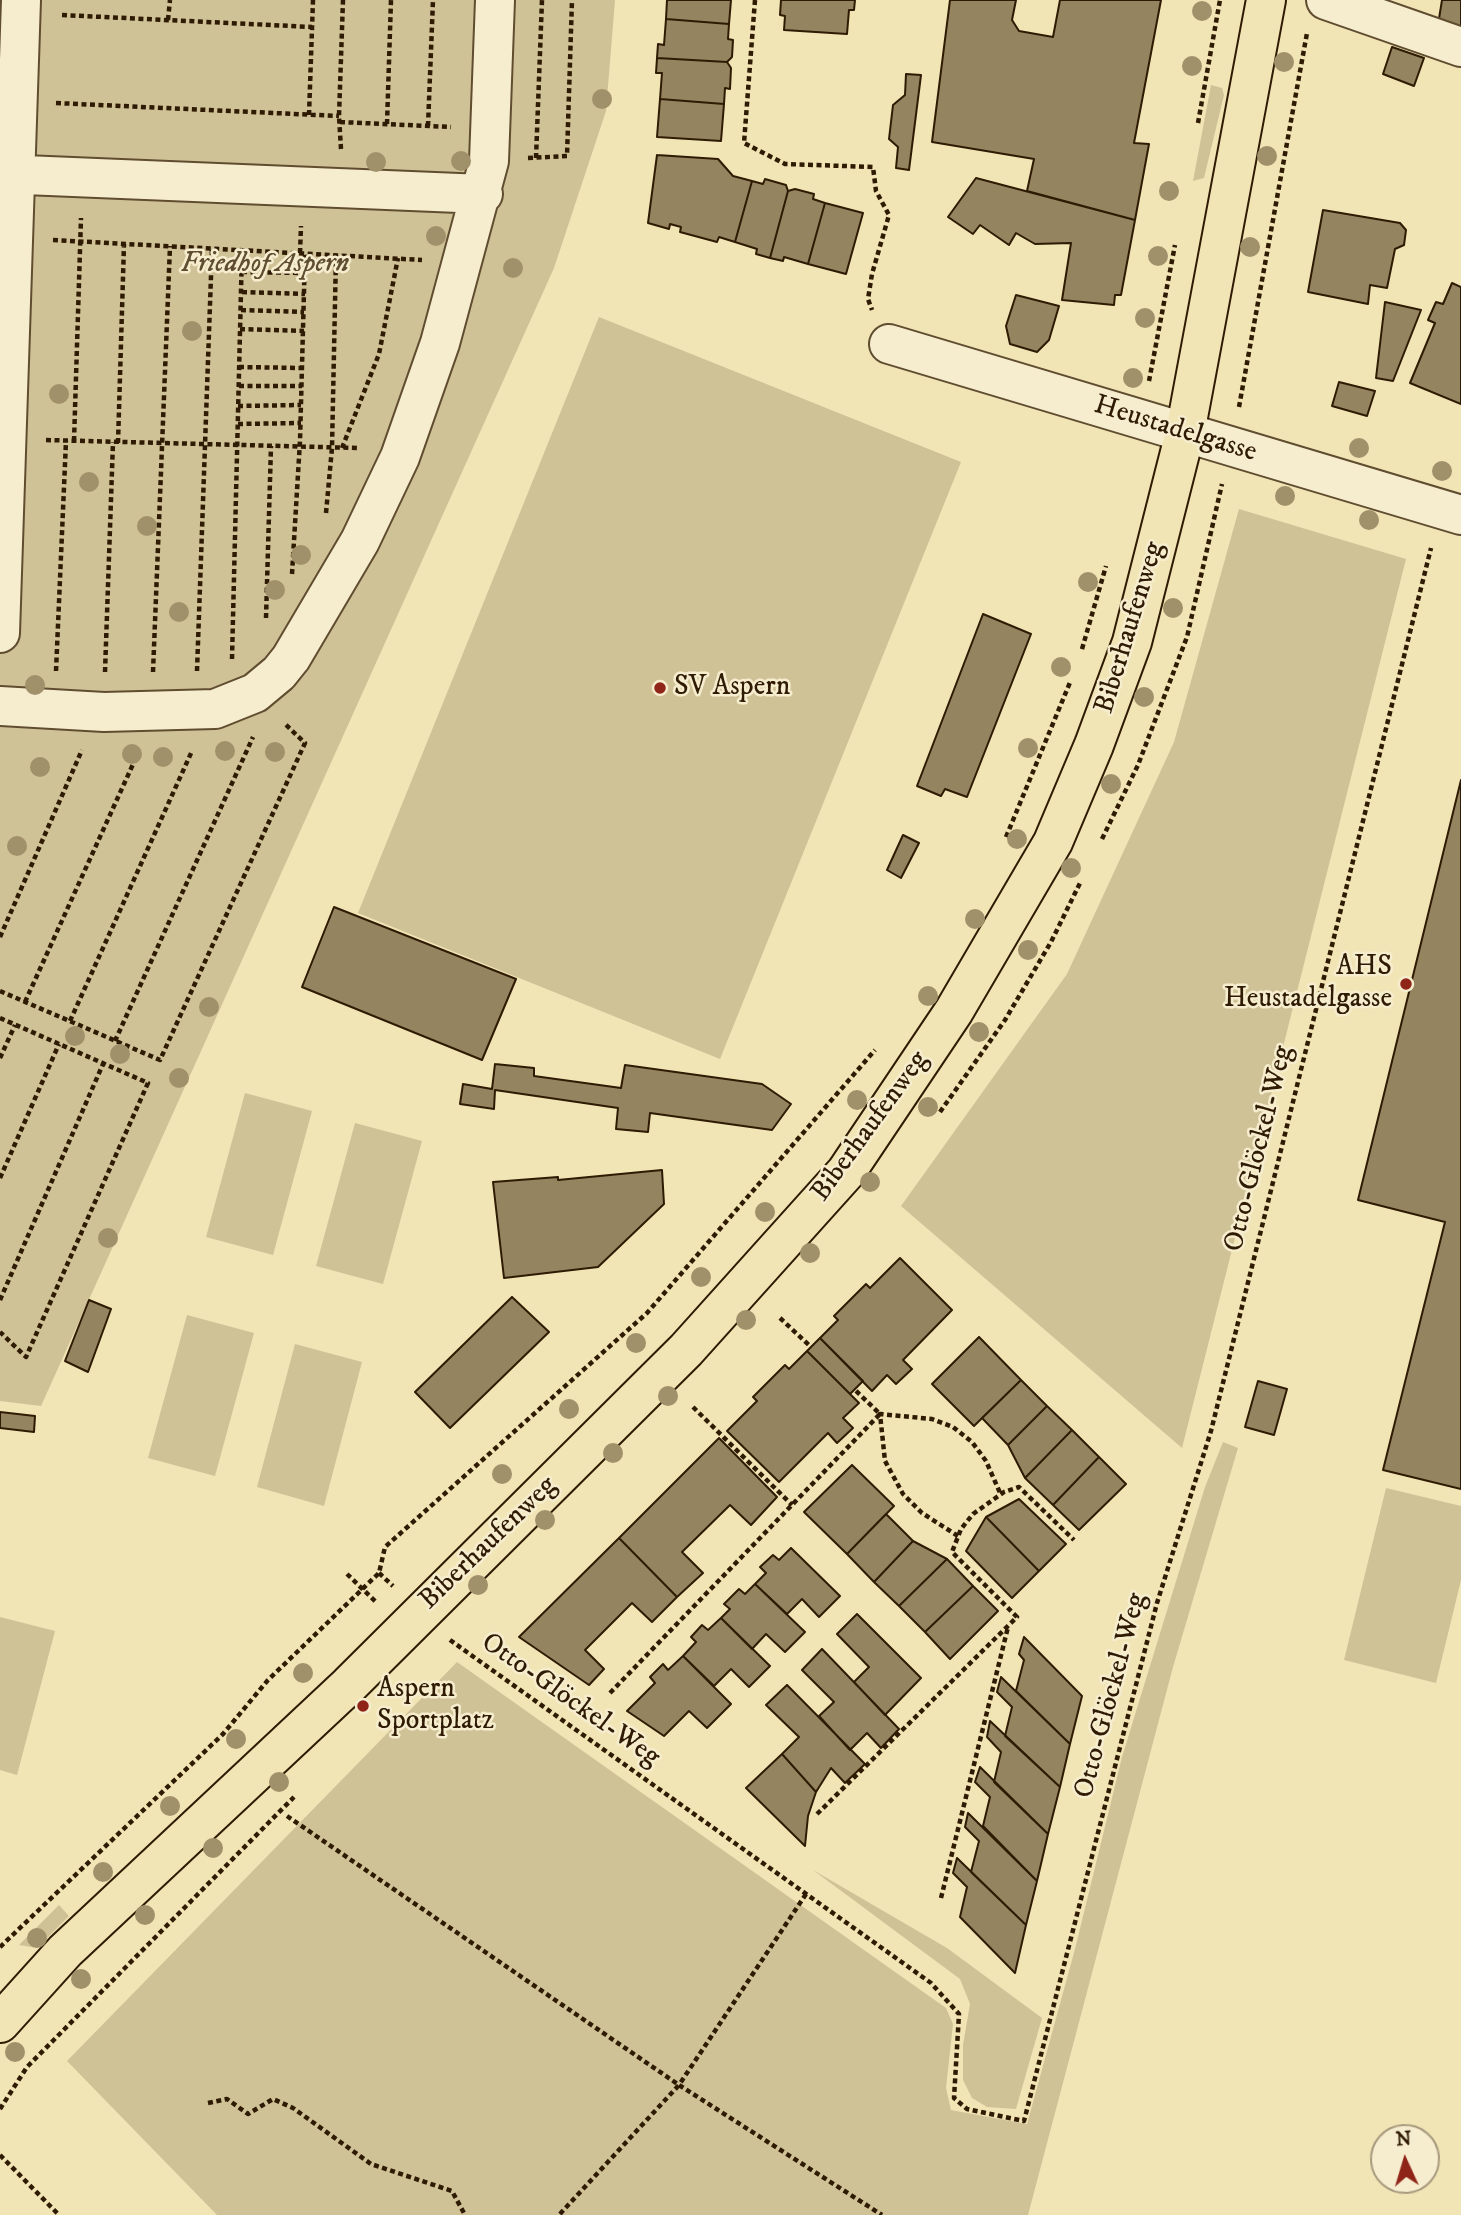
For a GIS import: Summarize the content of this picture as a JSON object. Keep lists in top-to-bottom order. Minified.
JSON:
{"streets":{"main road":["Biberhaufenweg"],"street":["Heustadelgasse"],"path":["Otto-Glöckel-Weg"]},"crossings":[["Heustadelgasse","Biberhaufenweg"],["Heustadelgasse","Otto-Glöckel-Weg"]],"parks":["Friedhof Aspern"],"places":["SV Aspern","AHS Heustadelgasse","Aspern Sportplatz"],"north":"top"}
